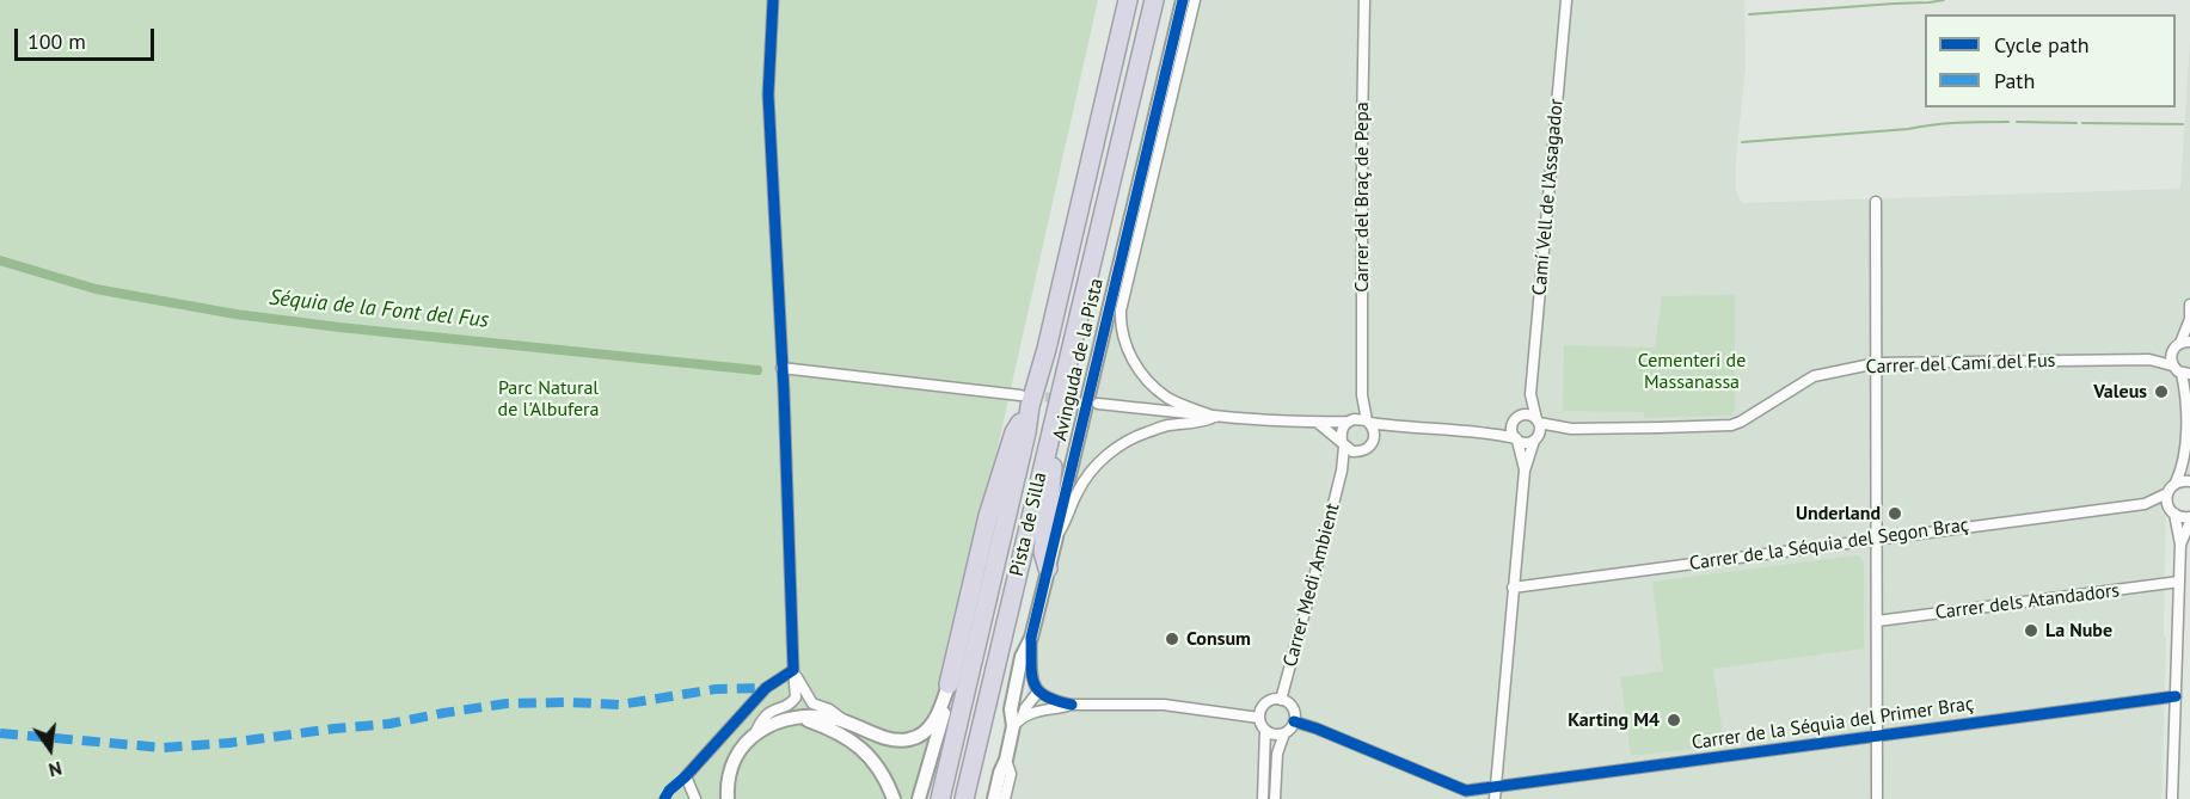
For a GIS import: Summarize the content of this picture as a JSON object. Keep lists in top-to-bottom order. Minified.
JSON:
{"streets":{"highway":["Pista de Silla"],"street":["Carrer del Braç de Pepa","Camí Vell de l'Assagador","Avinguda de la Pista","Carrer del Camí del Fus","Carrer de la Séquia del Segon Braç","Carrer Medi Ambient","Carrer dels Atandadors","Carrer de la Séquia del Primer Braç"]},"crossings":[["Carrer del Braç de Pepa","Carrer Medi Ambient"],["Camí Vell de l'Assagador","Carrer del Camí del Fus"],["Carrer Medi Ambient","Carrer de la Séquia del Primer Braç"]],"water":["Séquia de la Font del Fus"],"parks":["Cementeri de Massanassa","Parc Natural de l'Albufera"],"places":["Valeus","Underland","La Nube","Consum","Karting M4"],"legend":["Cycle path","Path"],"scale_bar":"100 m","north":"bottom"}
